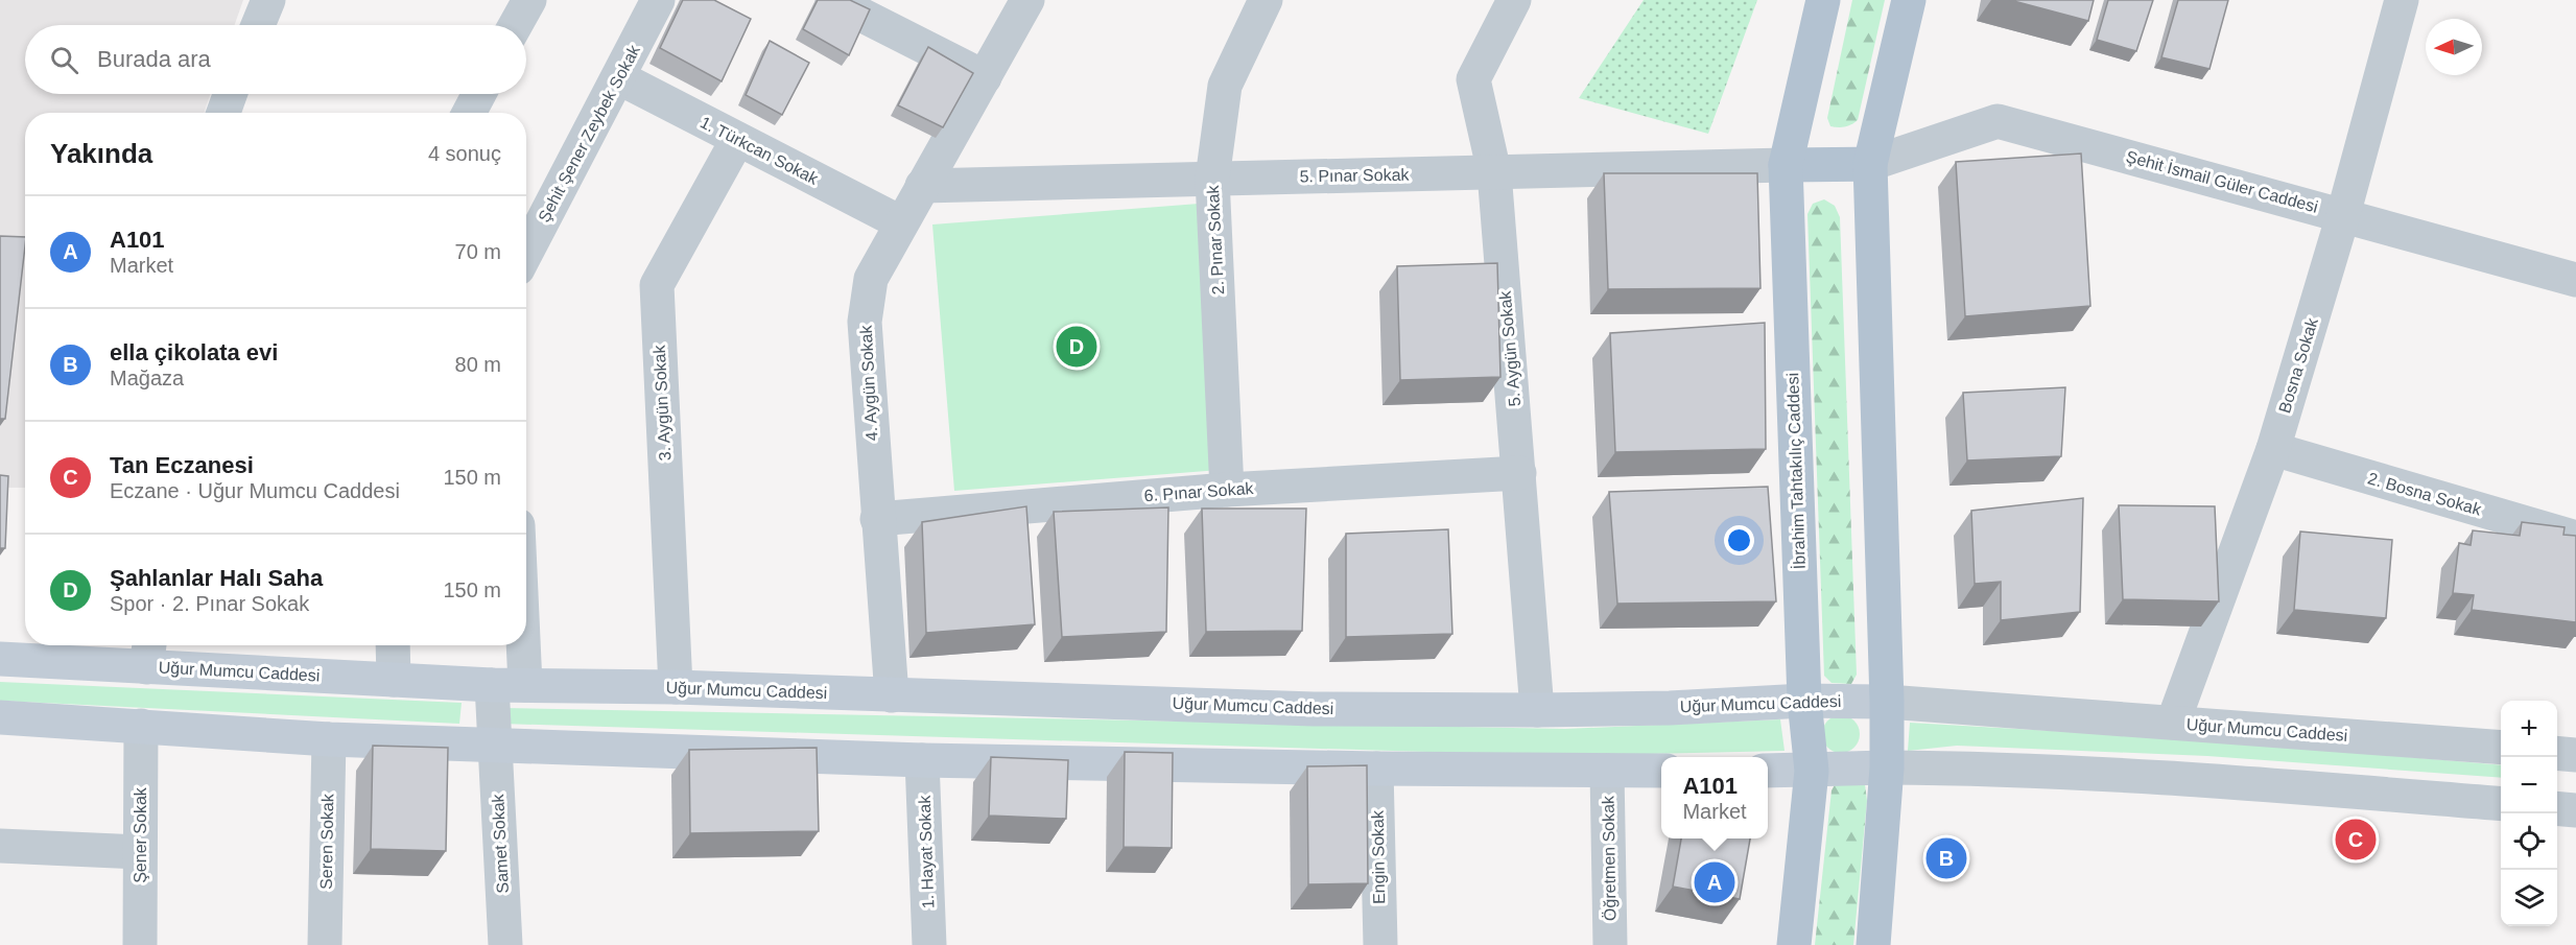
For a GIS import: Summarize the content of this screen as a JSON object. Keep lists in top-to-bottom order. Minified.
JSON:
{"streets":{"main road":["İbrahim Tahtakılıç Caddesi","Uğur Mumcu Caddesi"],"street":["Şehit Şener Zeybek Sokak","1. Türkcan Sokak","5. Pınar Sokak","Şehit İsmail Güler Caddesi","2. Pınar Sokak","5. Aygün Sokak","Bosna Sokak","4. Aygün Sokak","3. Aygün Sokak","6. Pınar Sokak","2. Bosna Sokak","Şener Sokak","Seren Sokak","Samet Sokak","1. Hayat Sokak","Engin Sokak","Öğretmen Sokak"]},"crossings":[["Şehit Şener Zeybek Sokak","1. Türkcan Sokak"],["1. Türkcan Sokak","4. Aygün Sokak"],["1. Türkcan Sokak","3. Aygün Sokak"],["5. Pınar Sokak","2. Pınar Sokak"],["5. Pınar Sokak","5. Aygün Sokak"],["5. Pınar Sokak","4. Aygün Sokak"],["5. Pınar Sokak","İbrahim Tahtakılıç Caddesi"],["Şehit İsmail Güler Caddesi","Bosna Sokak"],["2. Pınar Sokak","6. Pınar Sokak"],["5. Aygün Sokak","6. Pınar Sokak"],["5. Aygün Sokak","Uğur Mumcu Caddesi"],["Bosna Sokak","2. Bosna Sokak"],["Bosna Sokak","Uğur Mumcu Caddesi"],["4. Aygün Sokak","6. Pınar Sokak"],["4. Aygün Sokak","Uğur Mumcu Caddesi"],["3. Aygün Sokak","Uğur Mumcu Caddesi"],["İbrahim Tahtakılıç Caddesi","Uğur Mumcu Caddesi"],["Uğur Mumcu Caddesi","Samet Sokak"]],"north":"left","page":{"search":"Burada ara","heading":["Yakında","4 sonuç"],"list":[{"mark":"A","name":"A101","note":"Market","value":"70 m"},{"mark":"B","name":"ella çikolata evi","note":"Mağaza","value":"80 m"},{"mark":"C","name":"Tan Eczanesi","note":"Eczane · Uğur Mumcu Caddesi","value":"150 m"},{"mark":"D","name":"Şahlanlar Halı Saha","note":"Spor · 2. Pınar Sokak","value":"150 m"}],"pins":["D","C","B","A"],"map_buttons":["+","−"],"popup":["A101","Market"]}}
